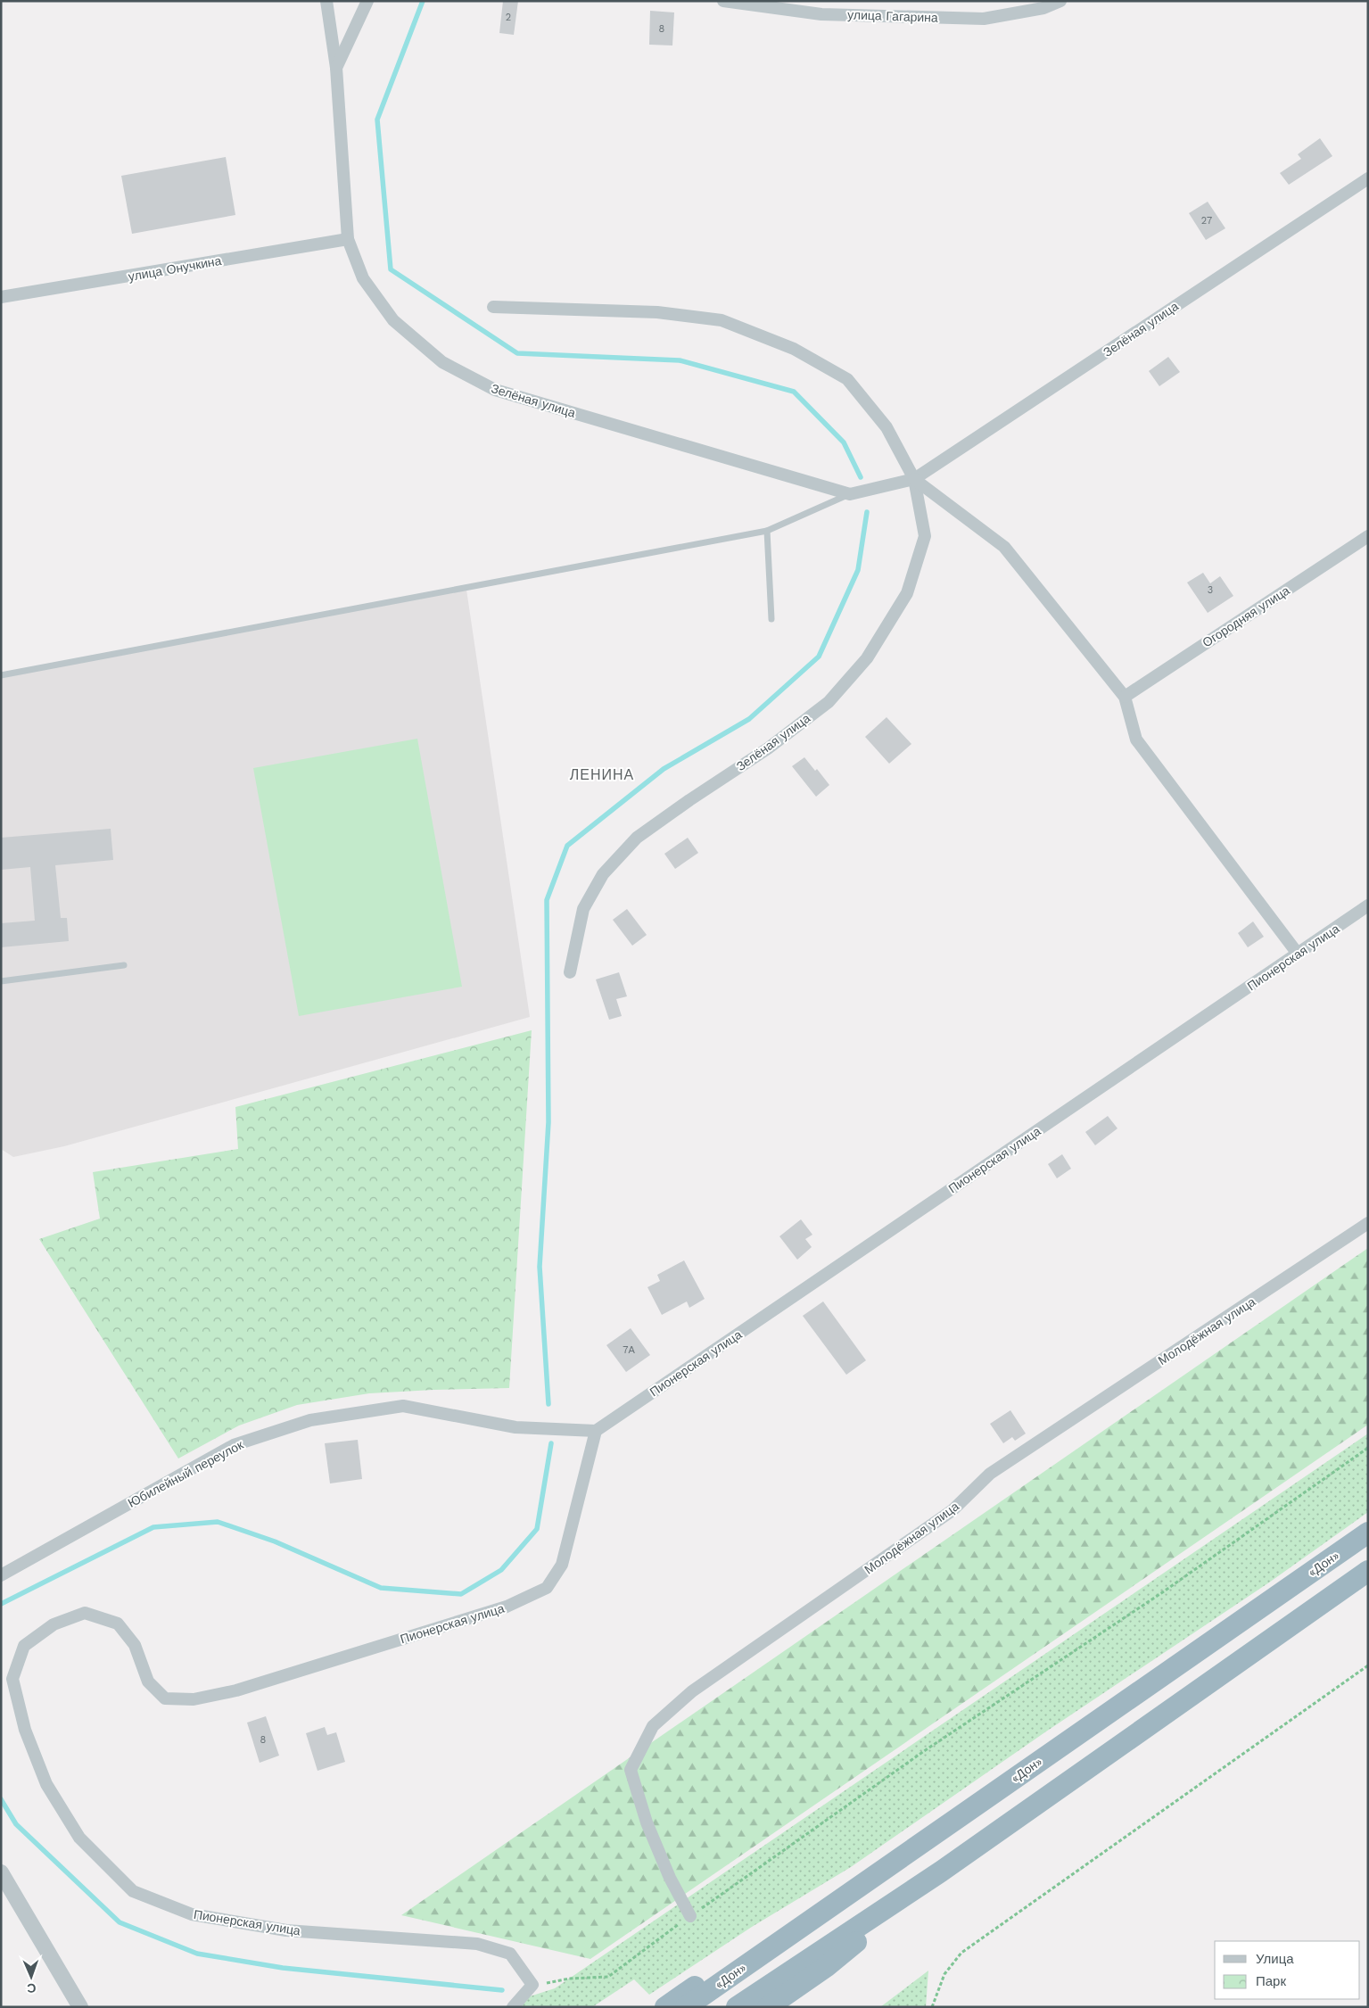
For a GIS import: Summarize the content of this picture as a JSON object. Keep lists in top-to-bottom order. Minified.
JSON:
{"streets":{"highway":["«Дон»"],"street":["улица Гагарина","улица Онучкина","Зелёная улица","Огородняя улица","Пионерская улица","Молодёжная улица","Юбилейный переулок"]},"crossings":[["улица Онучкина","Зелёная улица"],["Пионерская улица","Юбилейный переулок"]],"districts":["ЛЕНИНА"],"house_numbers":["2","8","27","3","7А","8"],"legend":["Улица","Парк"],"north":"bottom"}
